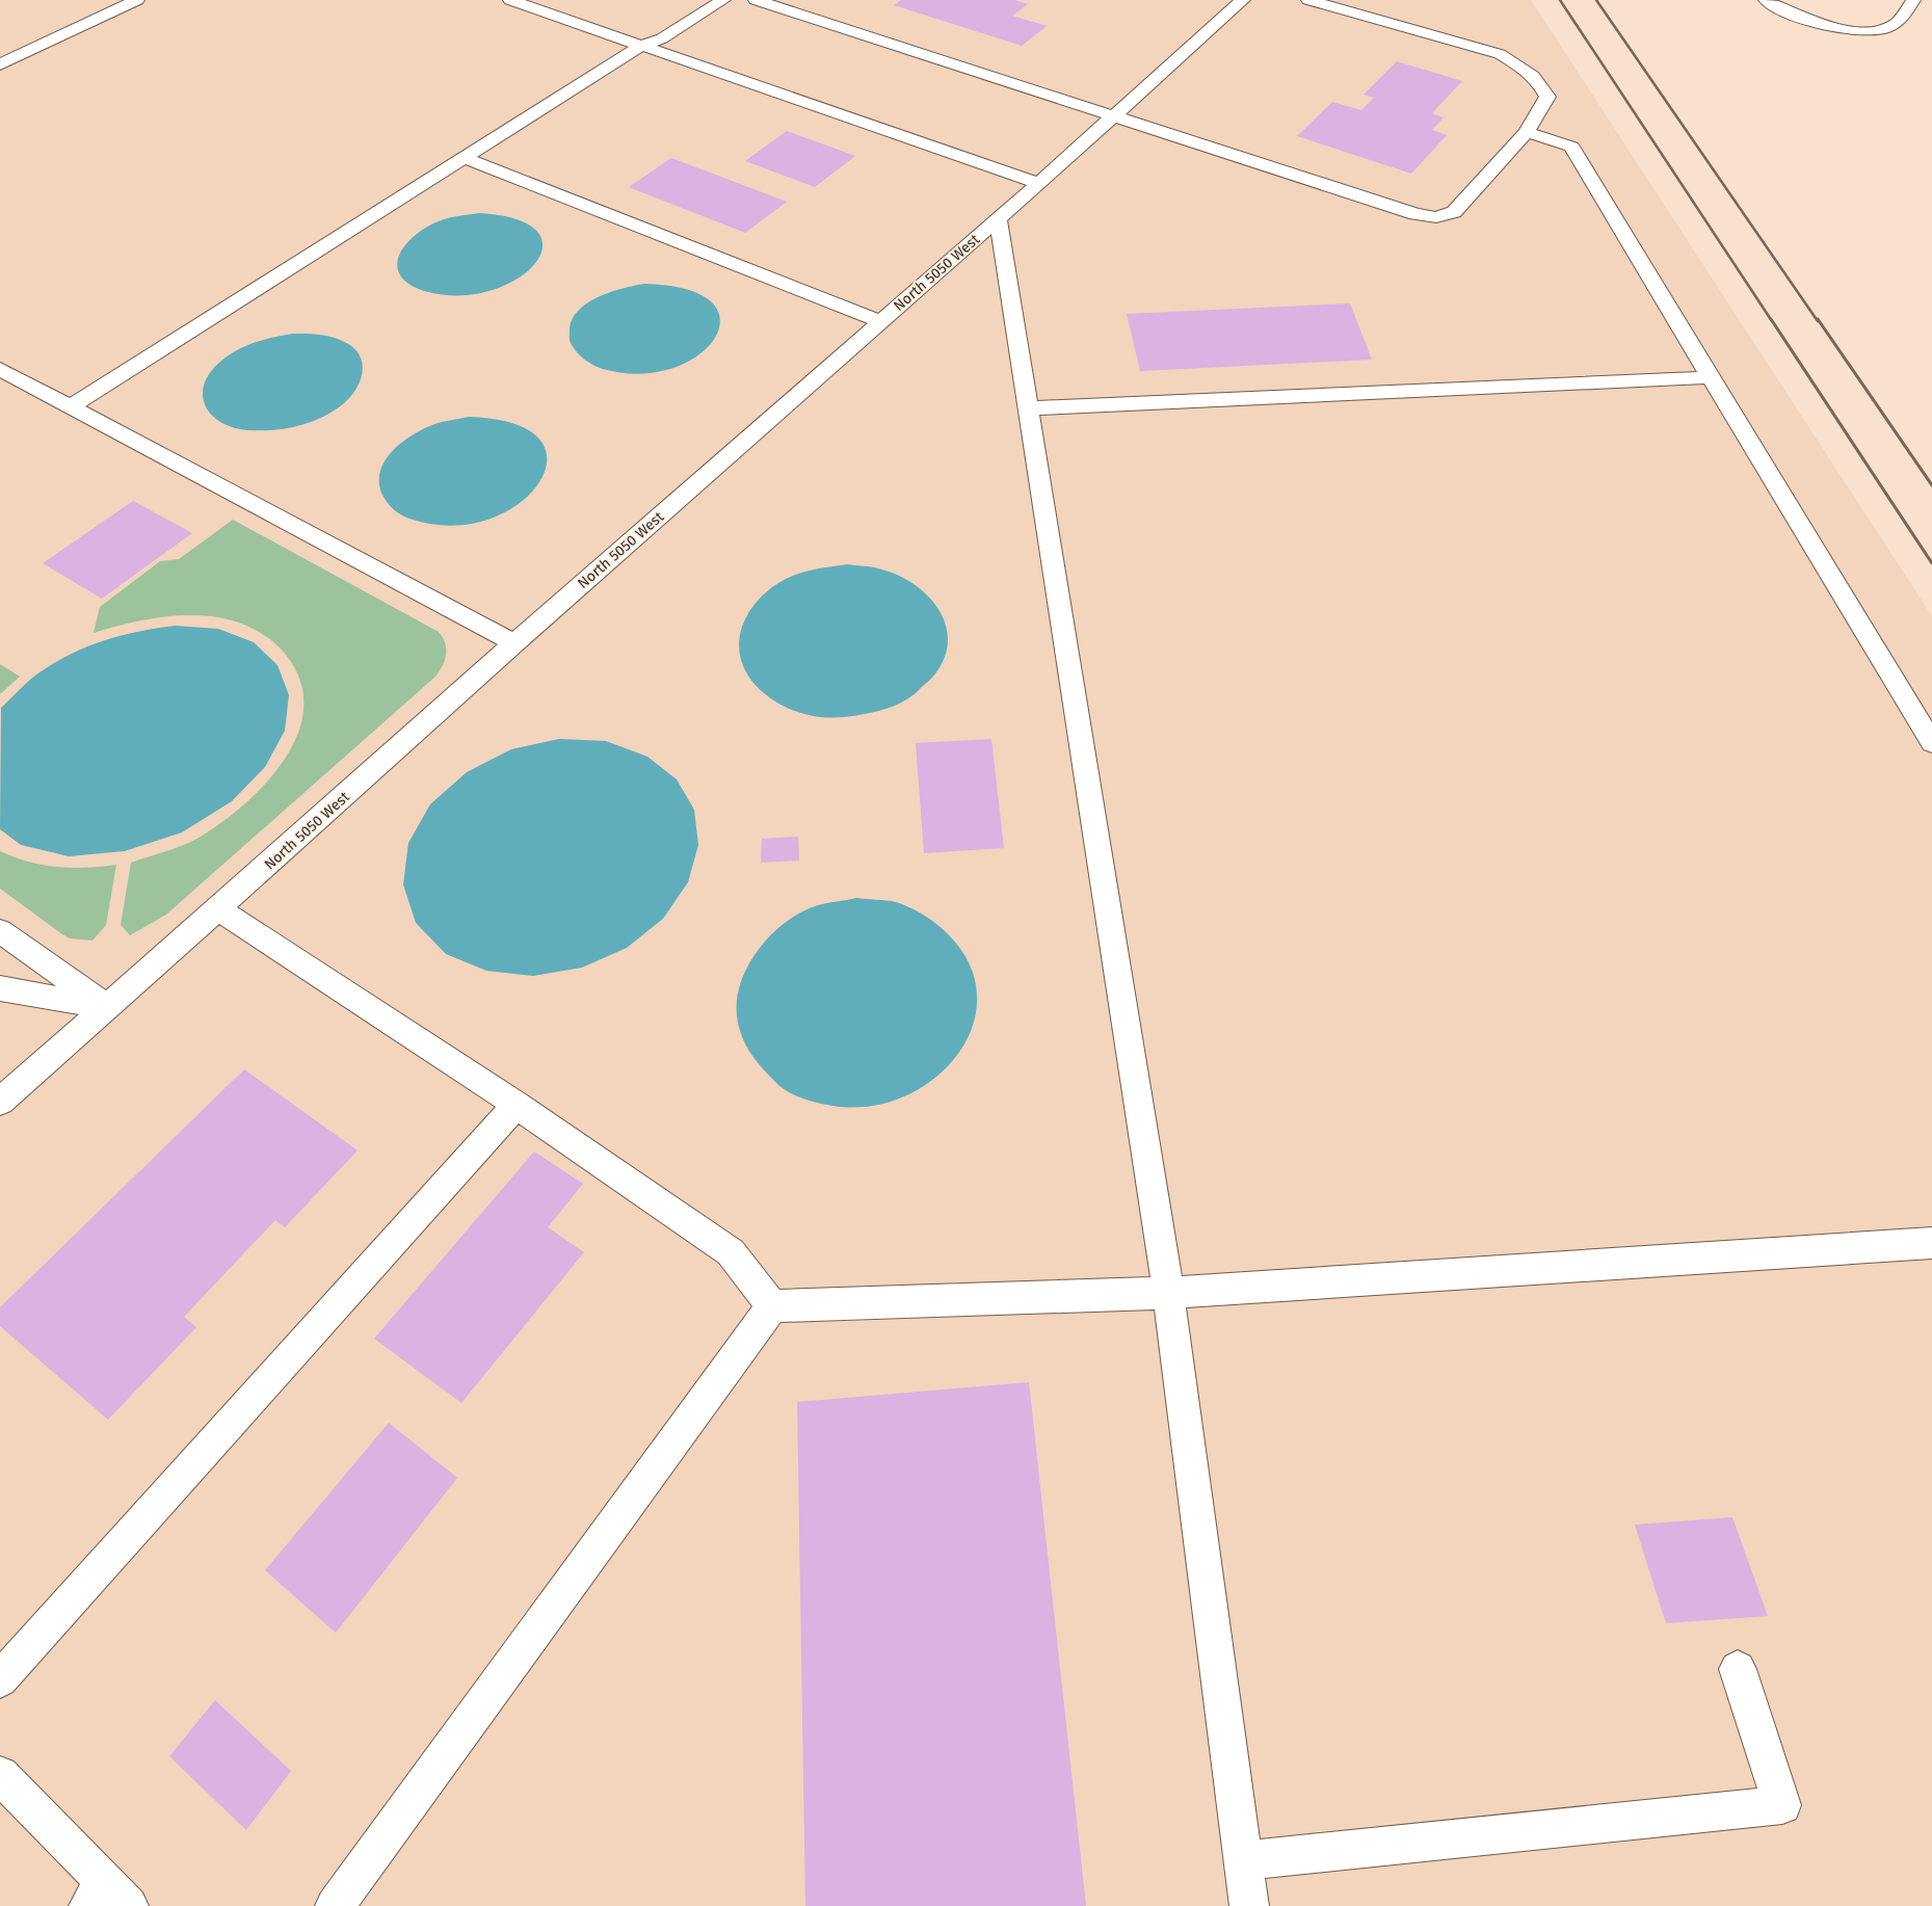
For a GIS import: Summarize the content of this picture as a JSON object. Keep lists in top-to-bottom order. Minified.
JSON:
{"streets":{"lane":["North 5050 West"]}}
